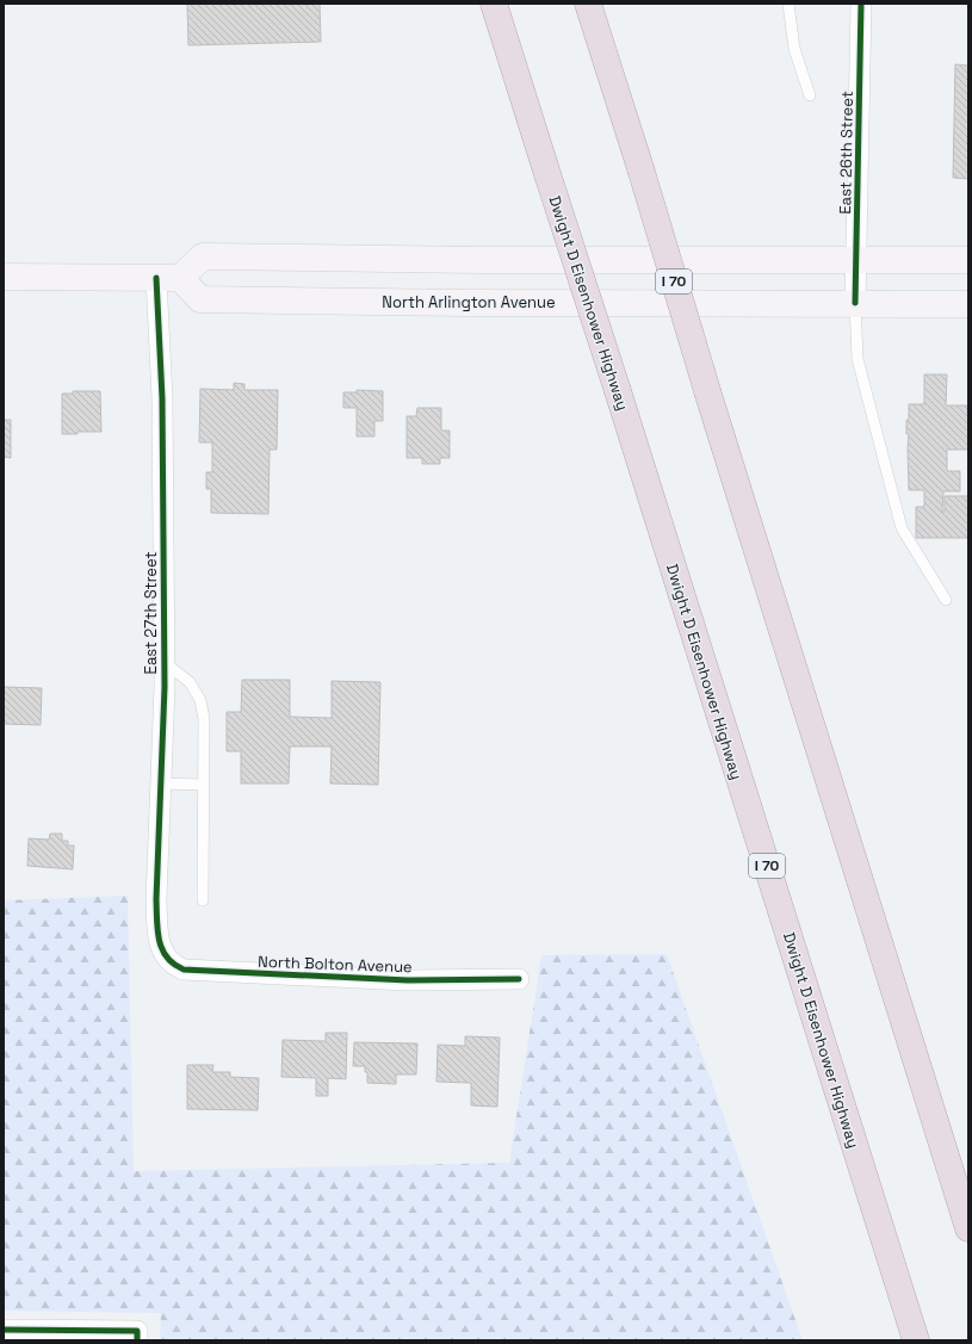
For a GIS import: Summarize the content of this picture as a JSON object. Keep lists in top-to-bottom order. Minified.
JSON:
{"streets":{"highway":["I 70","Dwight D Eisenhower Highway"],"main road":["North Arlington Avenue"],"street":["East 26th Street","East 27th Street","North Bolton Avenue"]},"crossings":[["East 26th Street","North Arlington Avenue"],["North Arlington Avenue","East 27th Street"],["East 27th Street","North Bolton Avenue"]]}
